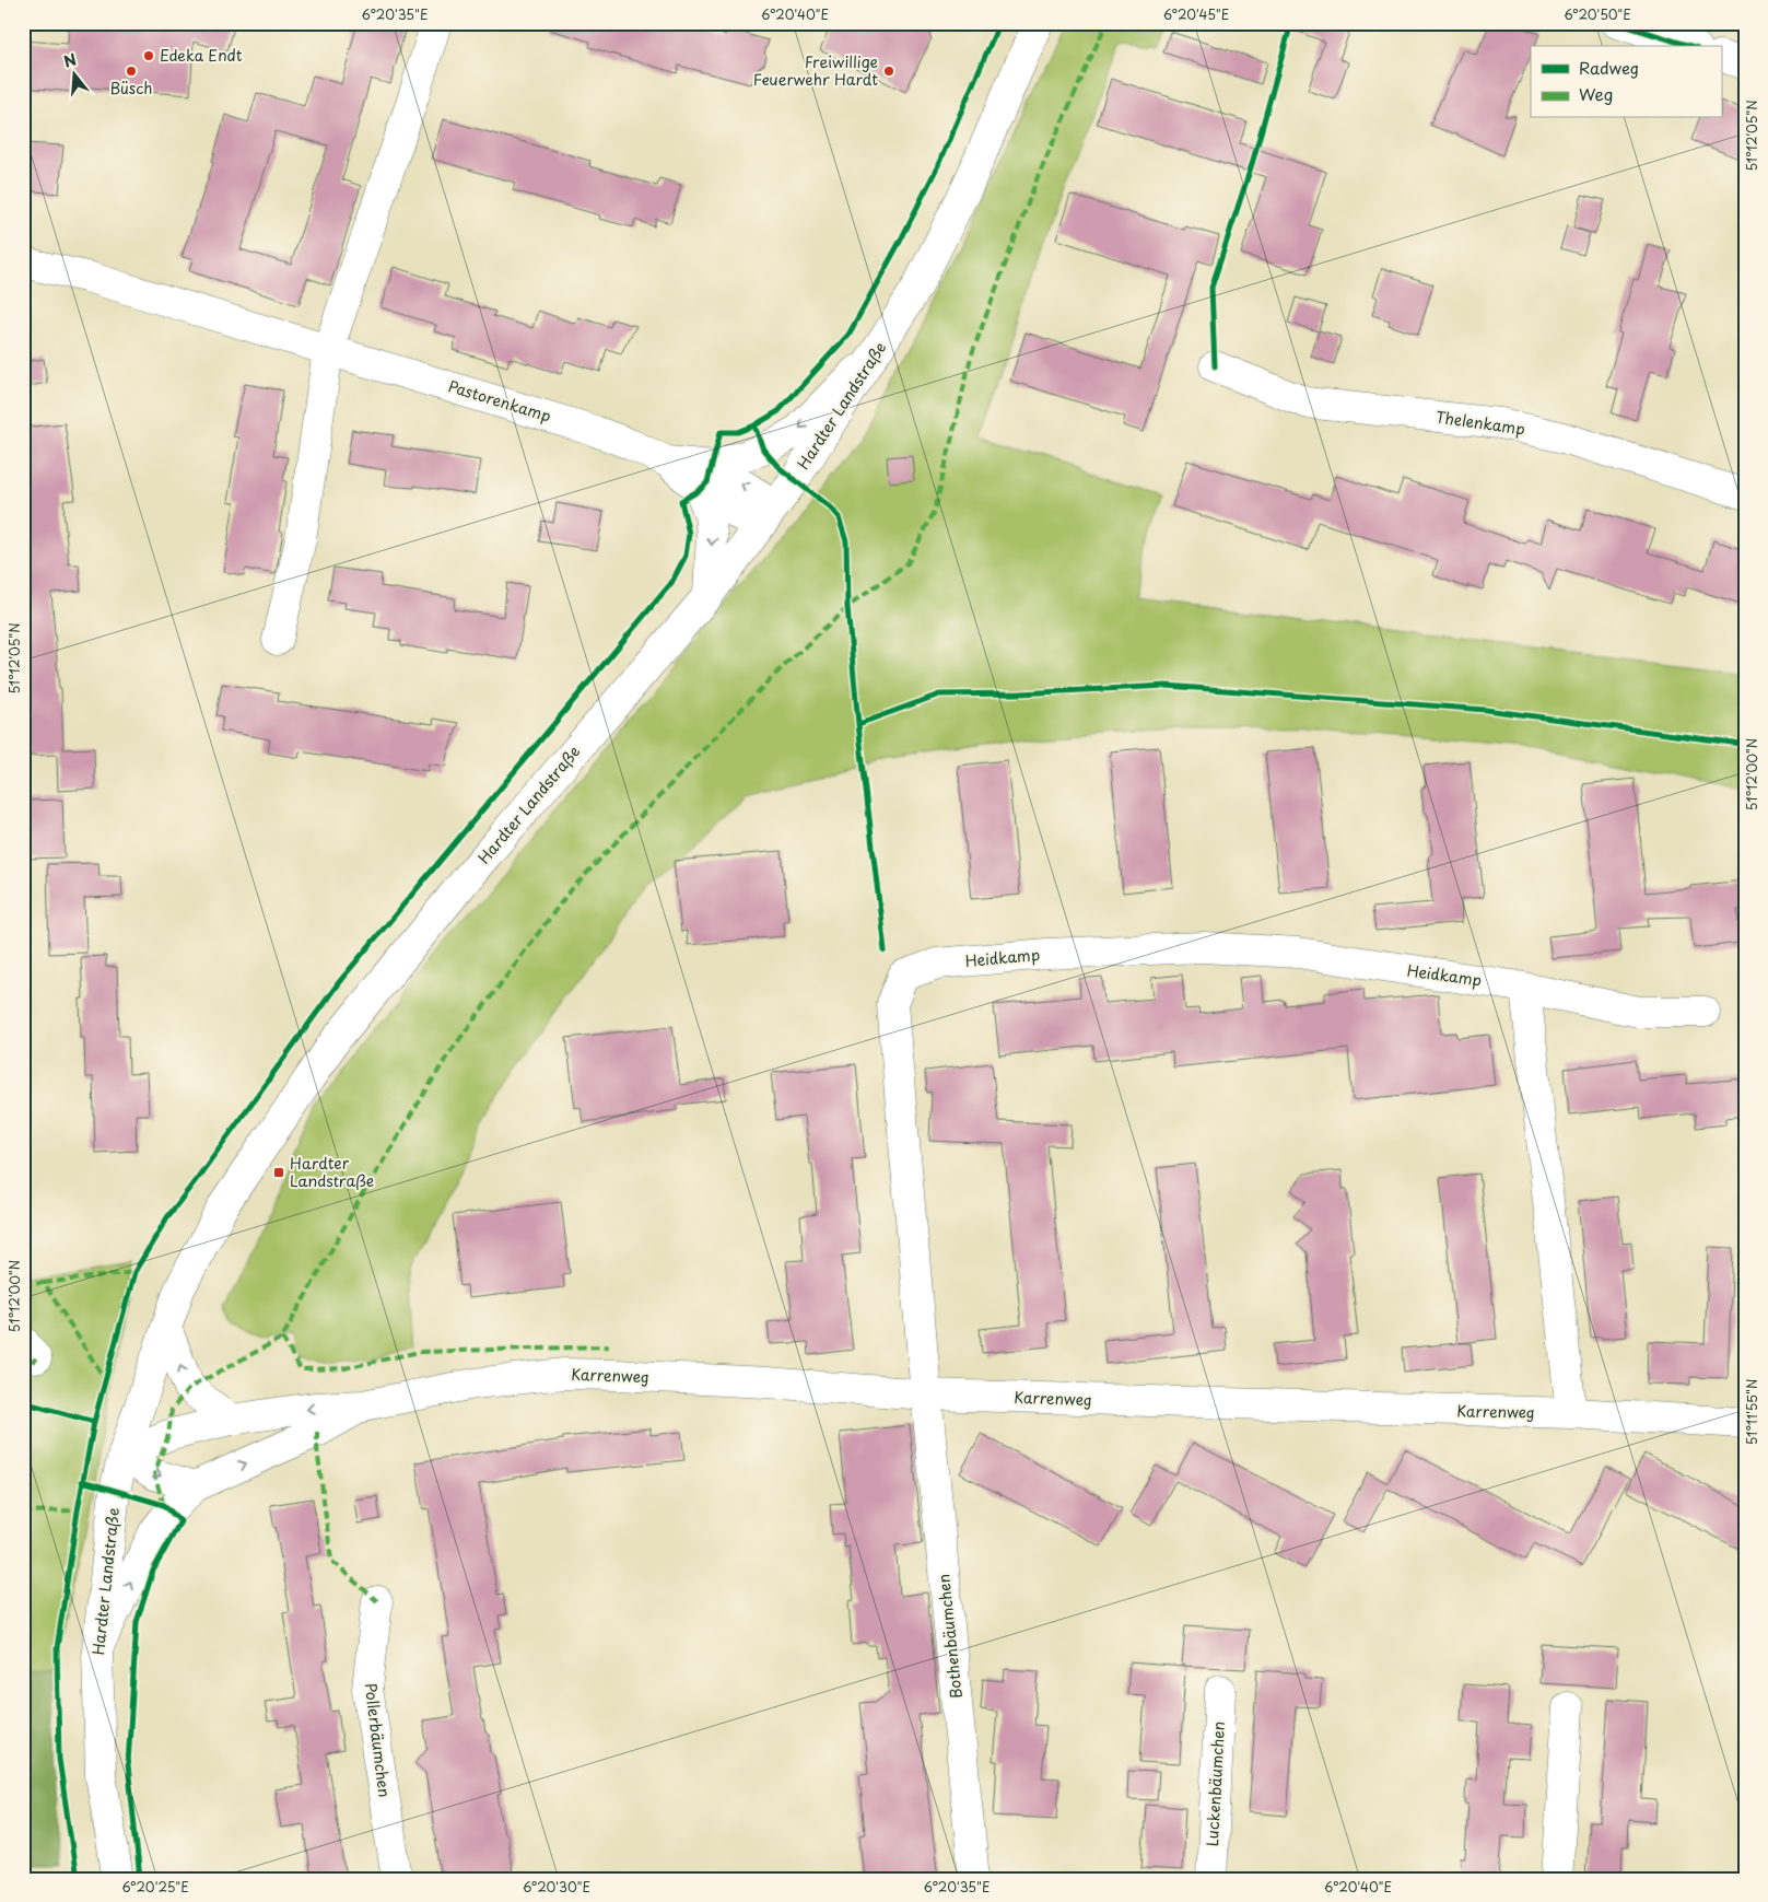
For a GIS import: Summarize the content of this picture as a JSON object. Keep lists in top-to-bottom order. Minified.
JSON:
{"streets":{"street":["Pastorenkamp","Hardter Landstraße","Thelenkamp","Heidkamp","Karrenweg","Bothenbäumchen","Pollerbäumchen","Luckenbäumchen"]},"crossings":[["Pastorenkamp","Hardter Landstraße"],["Hardter Landstraße","Karrenweg"],["Heidkamp","Karrenweg"],["Heidkamp","Bothenbäumchen"],["Karrenweg","Bothenbäumchen"]],"places":{"other":["Edeka Endt","Büsch","Freiwillige Feuerwehr Hardt"],"transit":["Hardter Landstraße"]},"legend":["Radweg","Weg"],"north":"top","coordinates":["6°20'35\"E","6°20'40\"E","6°20'45\"E","6°20'50\"E","51°12'05\"N","51°12'00\"N","51°11'55\"N","6°20'25\"E","6°20'30\"E"]}
